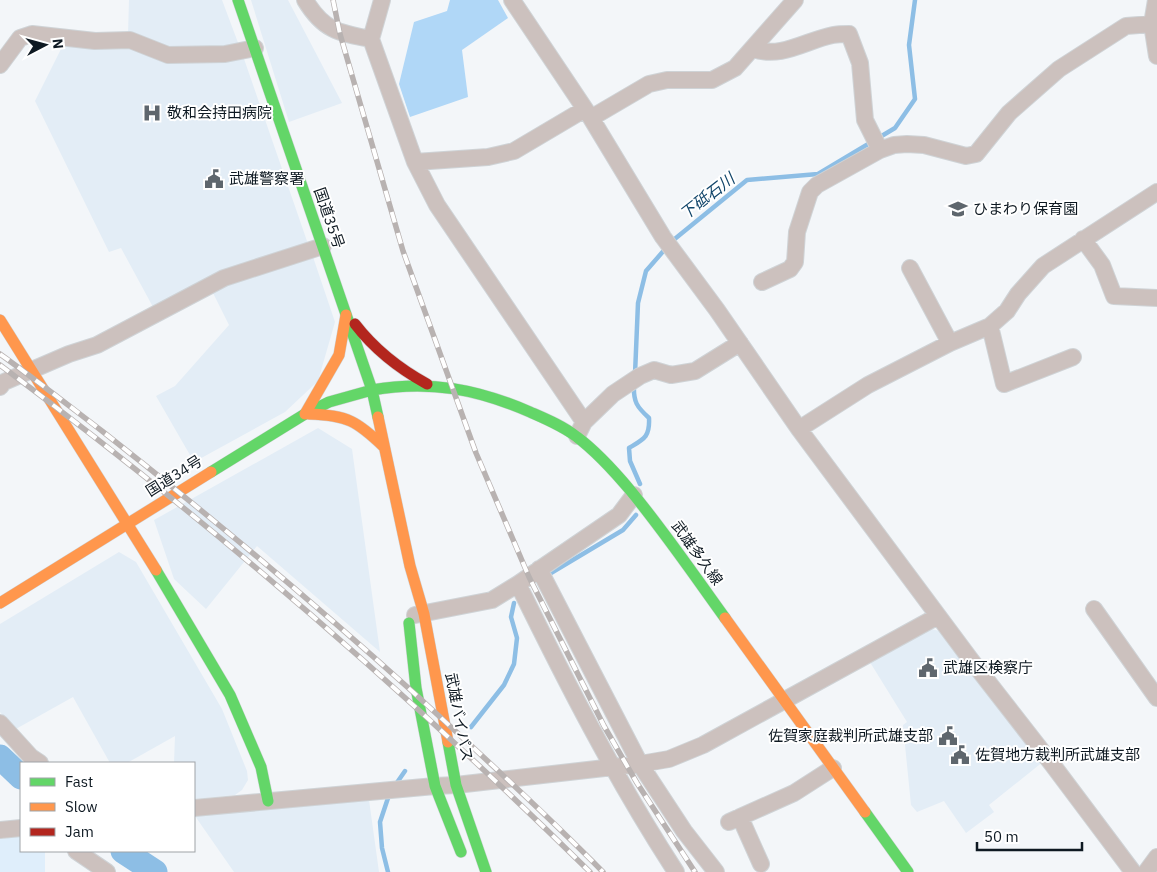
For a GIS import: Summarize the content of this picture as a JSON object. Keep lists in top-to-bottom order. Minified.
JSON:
{"streets":{"main road":["国道35号","国道34号","武雄多久線","武雄バイパス"]},"crossings":[["国道35号","国道34号"],["国道35号","武雄多久線"],["国道35号","武雄バイパス"],["国道34号","武雄多久線"],["国道34号","武雄バイパス"],["武雄多久線","武雄バイパス"]],"water":["下砥石川"],"places":{"hospital":["敬和会持田病院"],"public building":["武雄警察署","武雄区検察庁","佐賀家庭裁判所武雄支部","佐賀地方裁判所武雄支部"],"school or university":["ひまわり保育園"]},"legend":["Fast","Slow","Jam"],"scale_bar":"50 m","north":"right"}
